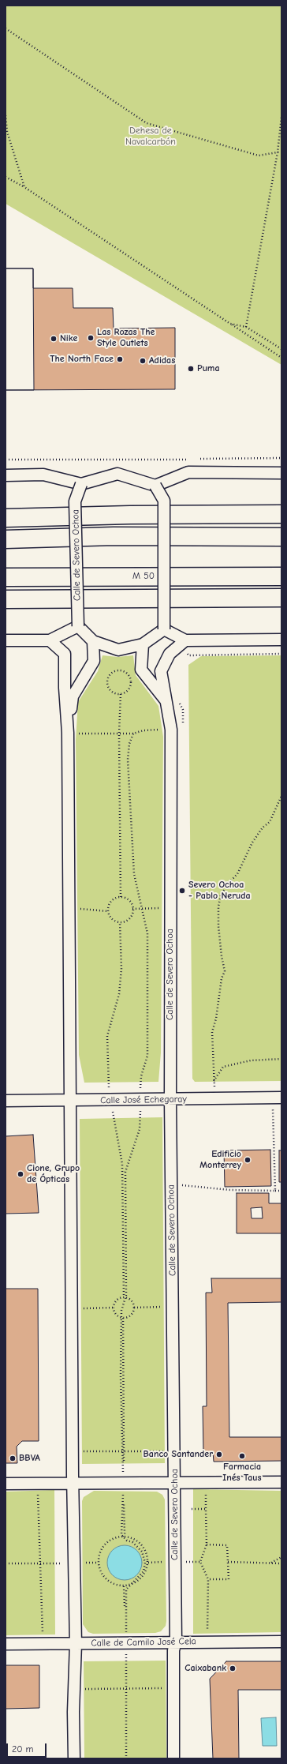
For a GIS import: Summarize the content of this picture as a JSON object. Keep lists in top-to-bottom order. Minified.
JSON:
{"streets":{"highway":["M 50"],"street":["Calle de Severo Ochoa","Calle José Echegaray","Calle de Camilo José Cela"]},"crossings":[["Calle de Severo Ochoa","Calle José Echegaray"],["Calle de Severo Ochoa","Calle de Camilo José Cela"]],"parks":["Dehesa de Navalcarbón"],"places":["Las Rozas The Style Outlets","Nike","The North Face","Adidas","Puma","Severo Ochoa - Pablo Neruda","Edificio Monterrey","Cione, Grupo de Ópticas","Banco Santander","Farmacia Inés Taus","BBVA","Caixabank"],"scale_bar":"20 m"}
